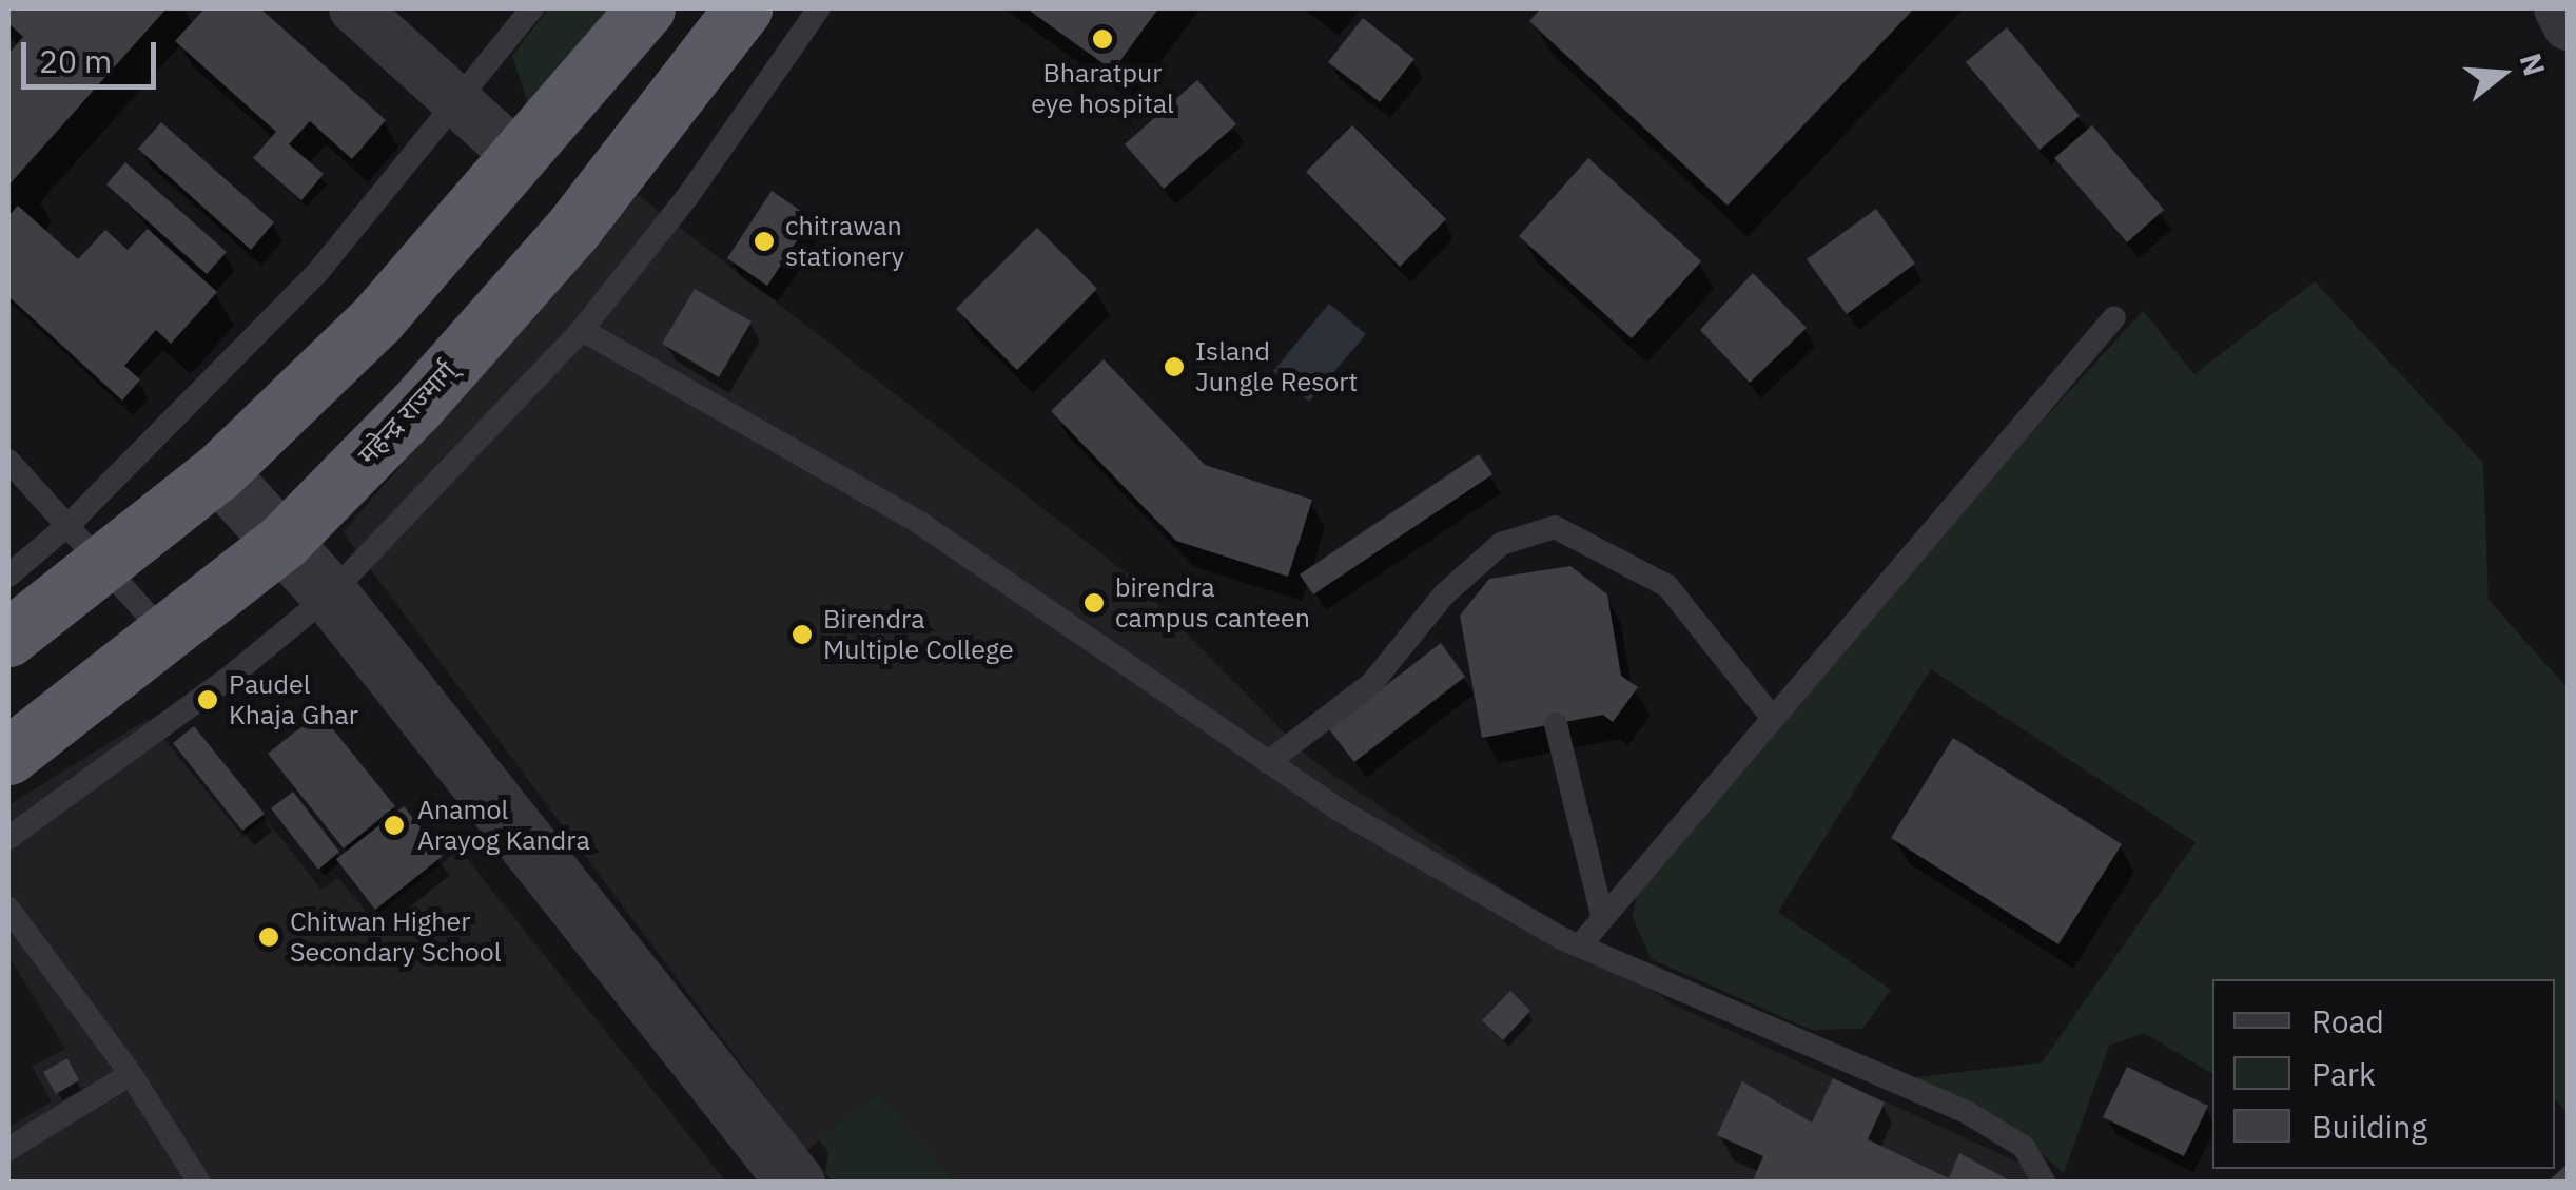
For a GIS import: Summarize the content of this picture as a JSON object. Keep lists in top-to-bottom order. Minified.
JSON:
{"streets":{"highway":["महेन्द्र राज्मार्ग्"]},"places":["Bharatpur eye hospital","chitrawan stationery","Island Jungle Resort","birendra campus canteen","Birendra Multiple College","Paudel Khaja Ghar","Anamol Arayog Kandra","Chitwan Higher Secondary School"],"legend":["Road","Park","Building"],"scale_bar":"20 m","north":"right"}
